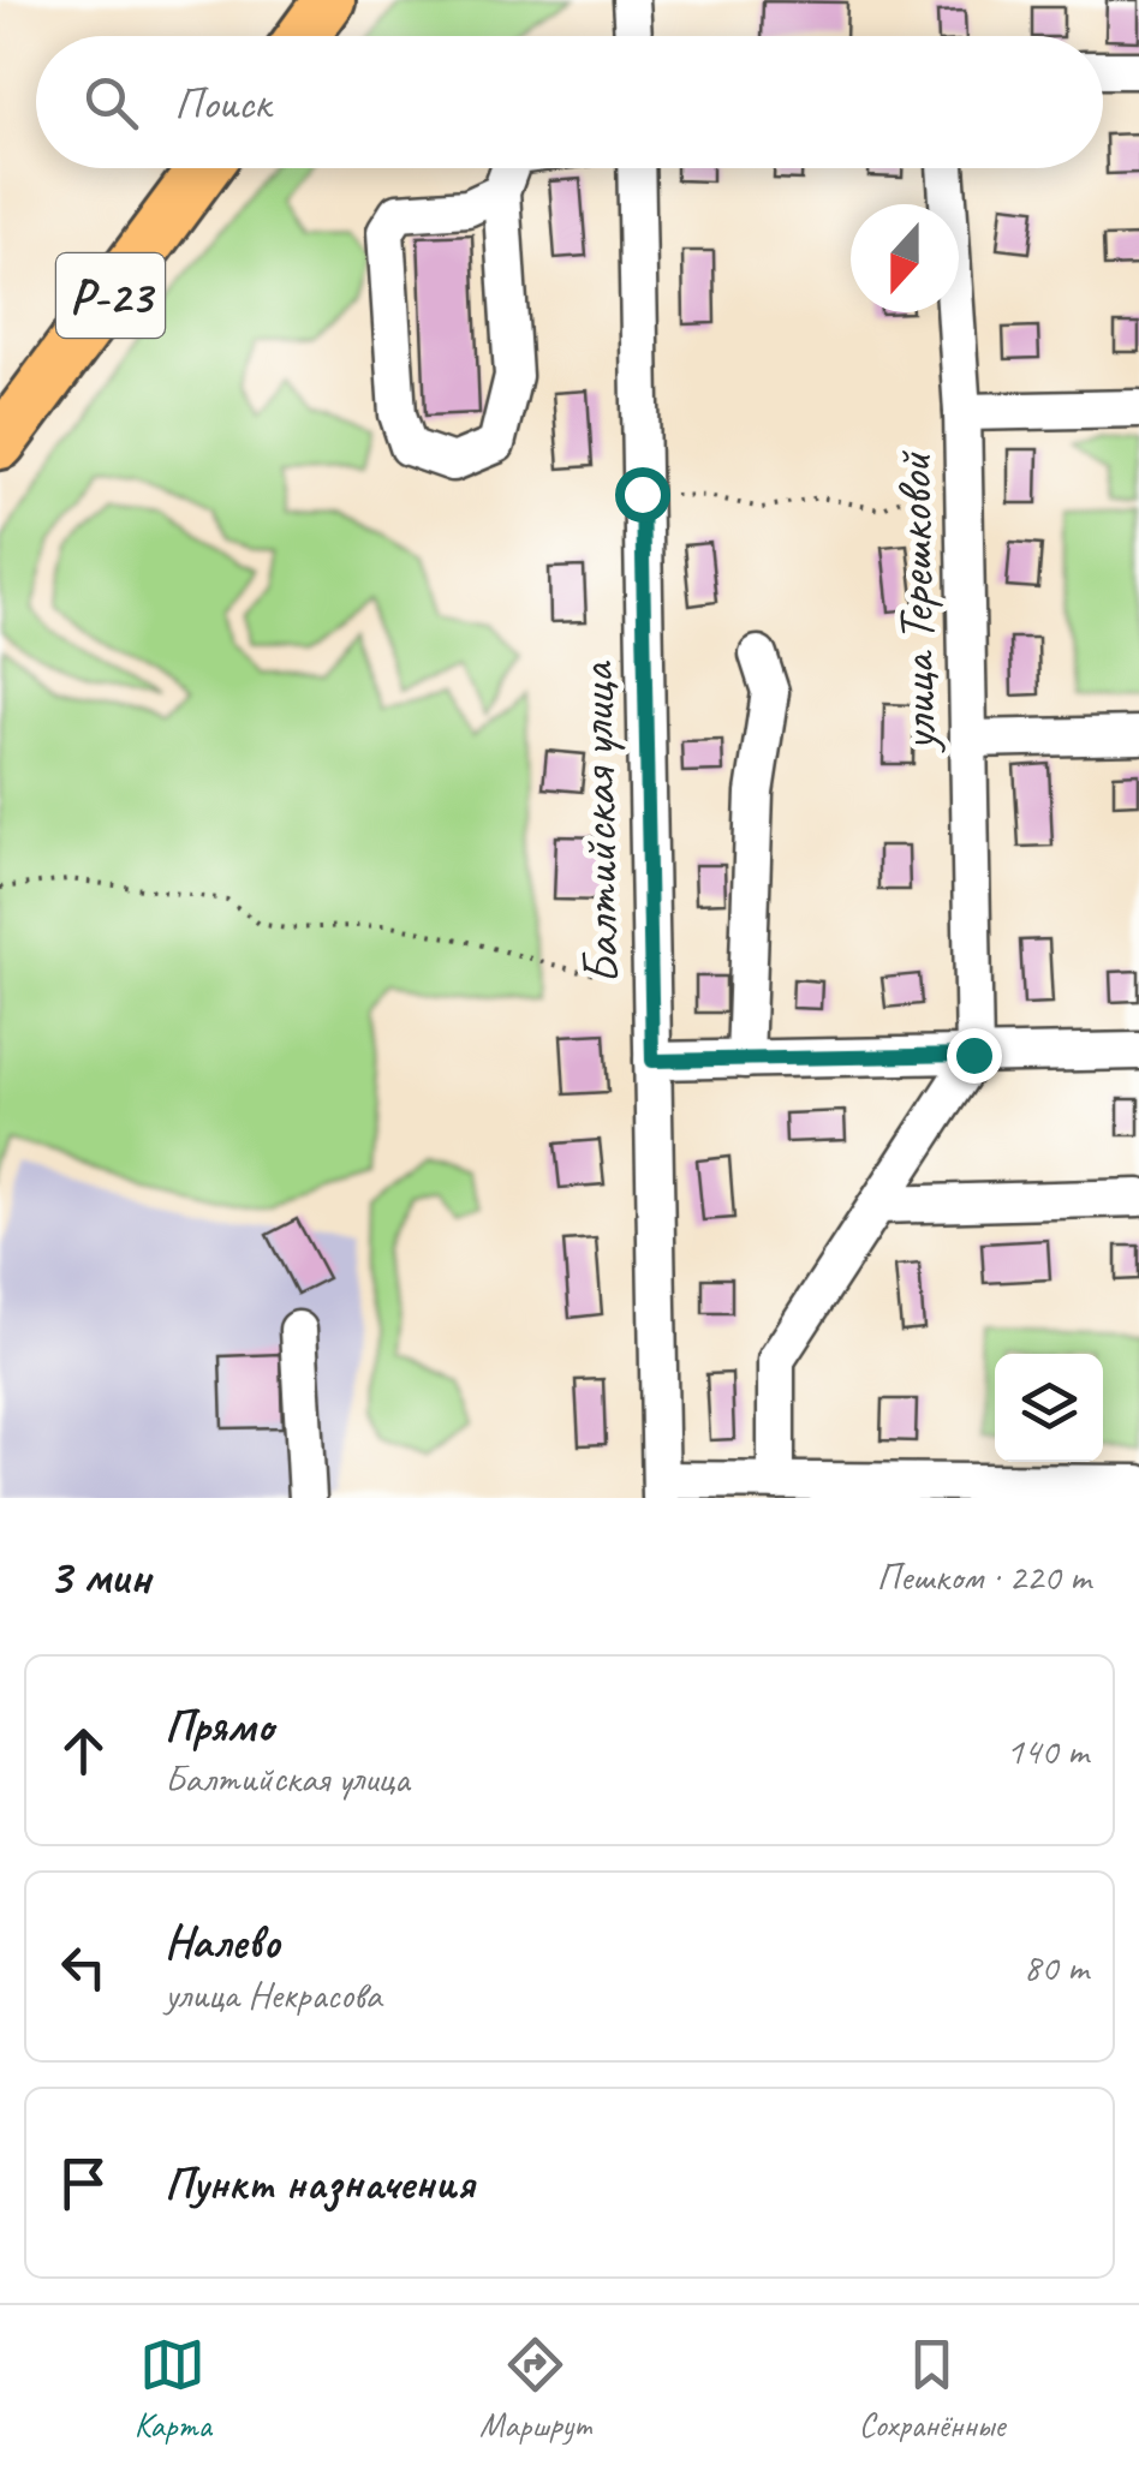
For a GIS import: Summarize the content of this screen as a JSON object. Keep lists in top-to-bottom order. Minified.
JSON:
{"streets":{"highway":["Р-23"],"street":["улица Терешковой","Балтийская улица"]},"north":"bottom","page":{"search":"Поиск","heading":["3 мин","Пешком · 220 m"],"list":[["Прямо","Балтийская улица","140 m"],["Налево","улица Некрасова","80 m"],"Пункт назначения"],"nav":["Карта","Маршрут","Сохранённые"]}}
